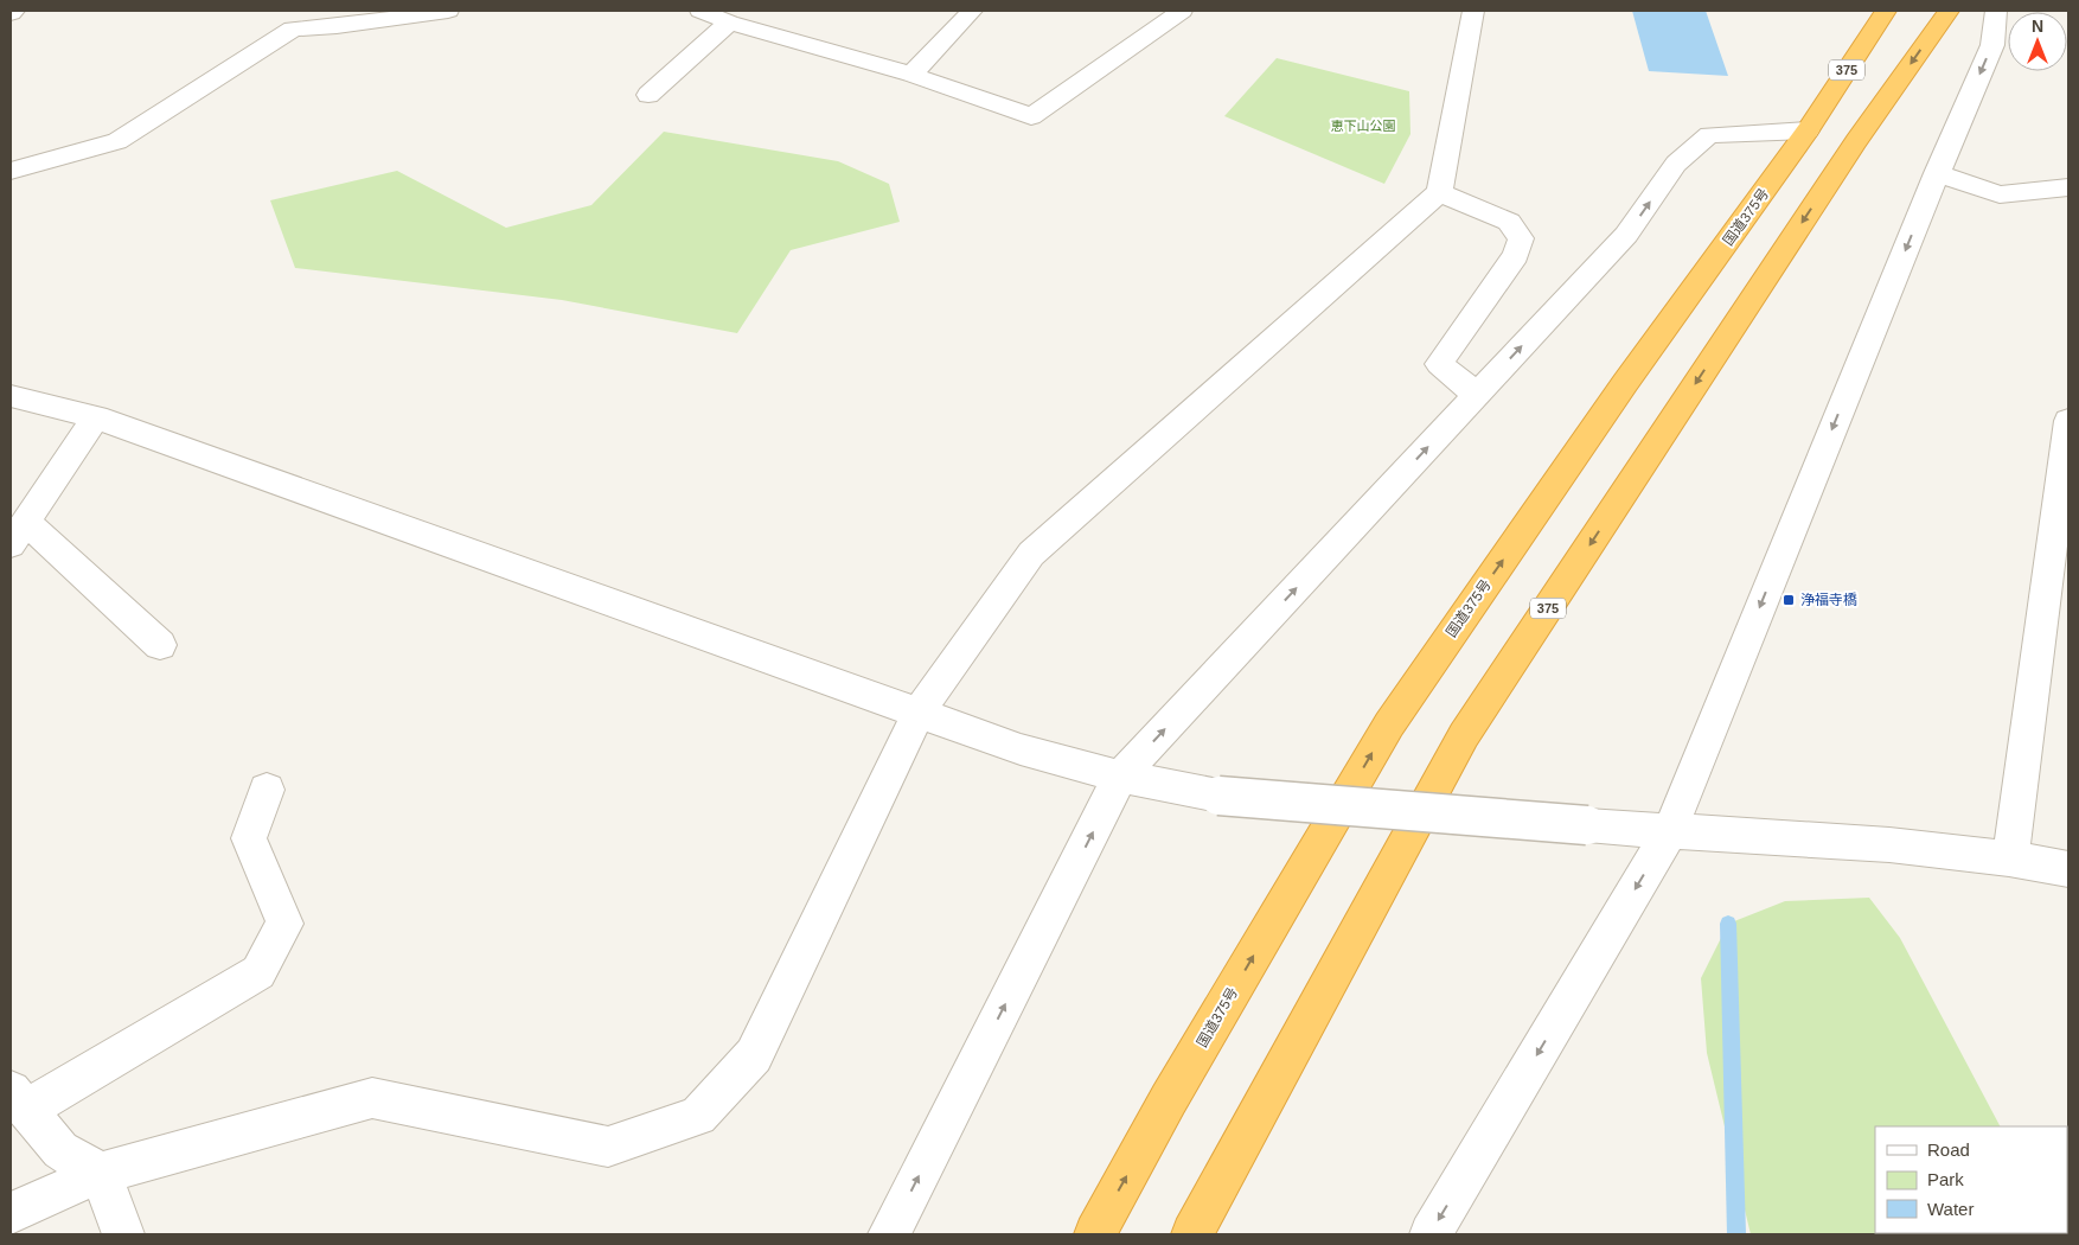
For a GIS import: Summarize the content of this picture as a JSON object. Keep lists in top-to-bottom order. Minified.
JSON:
{"streets":{"highway":["375","国道375号"]},"parks":["恵下山公園"],"places":{"transit":["浄福寺橋"]},"legend":["Road","Park","Water"],"north":"top"}
